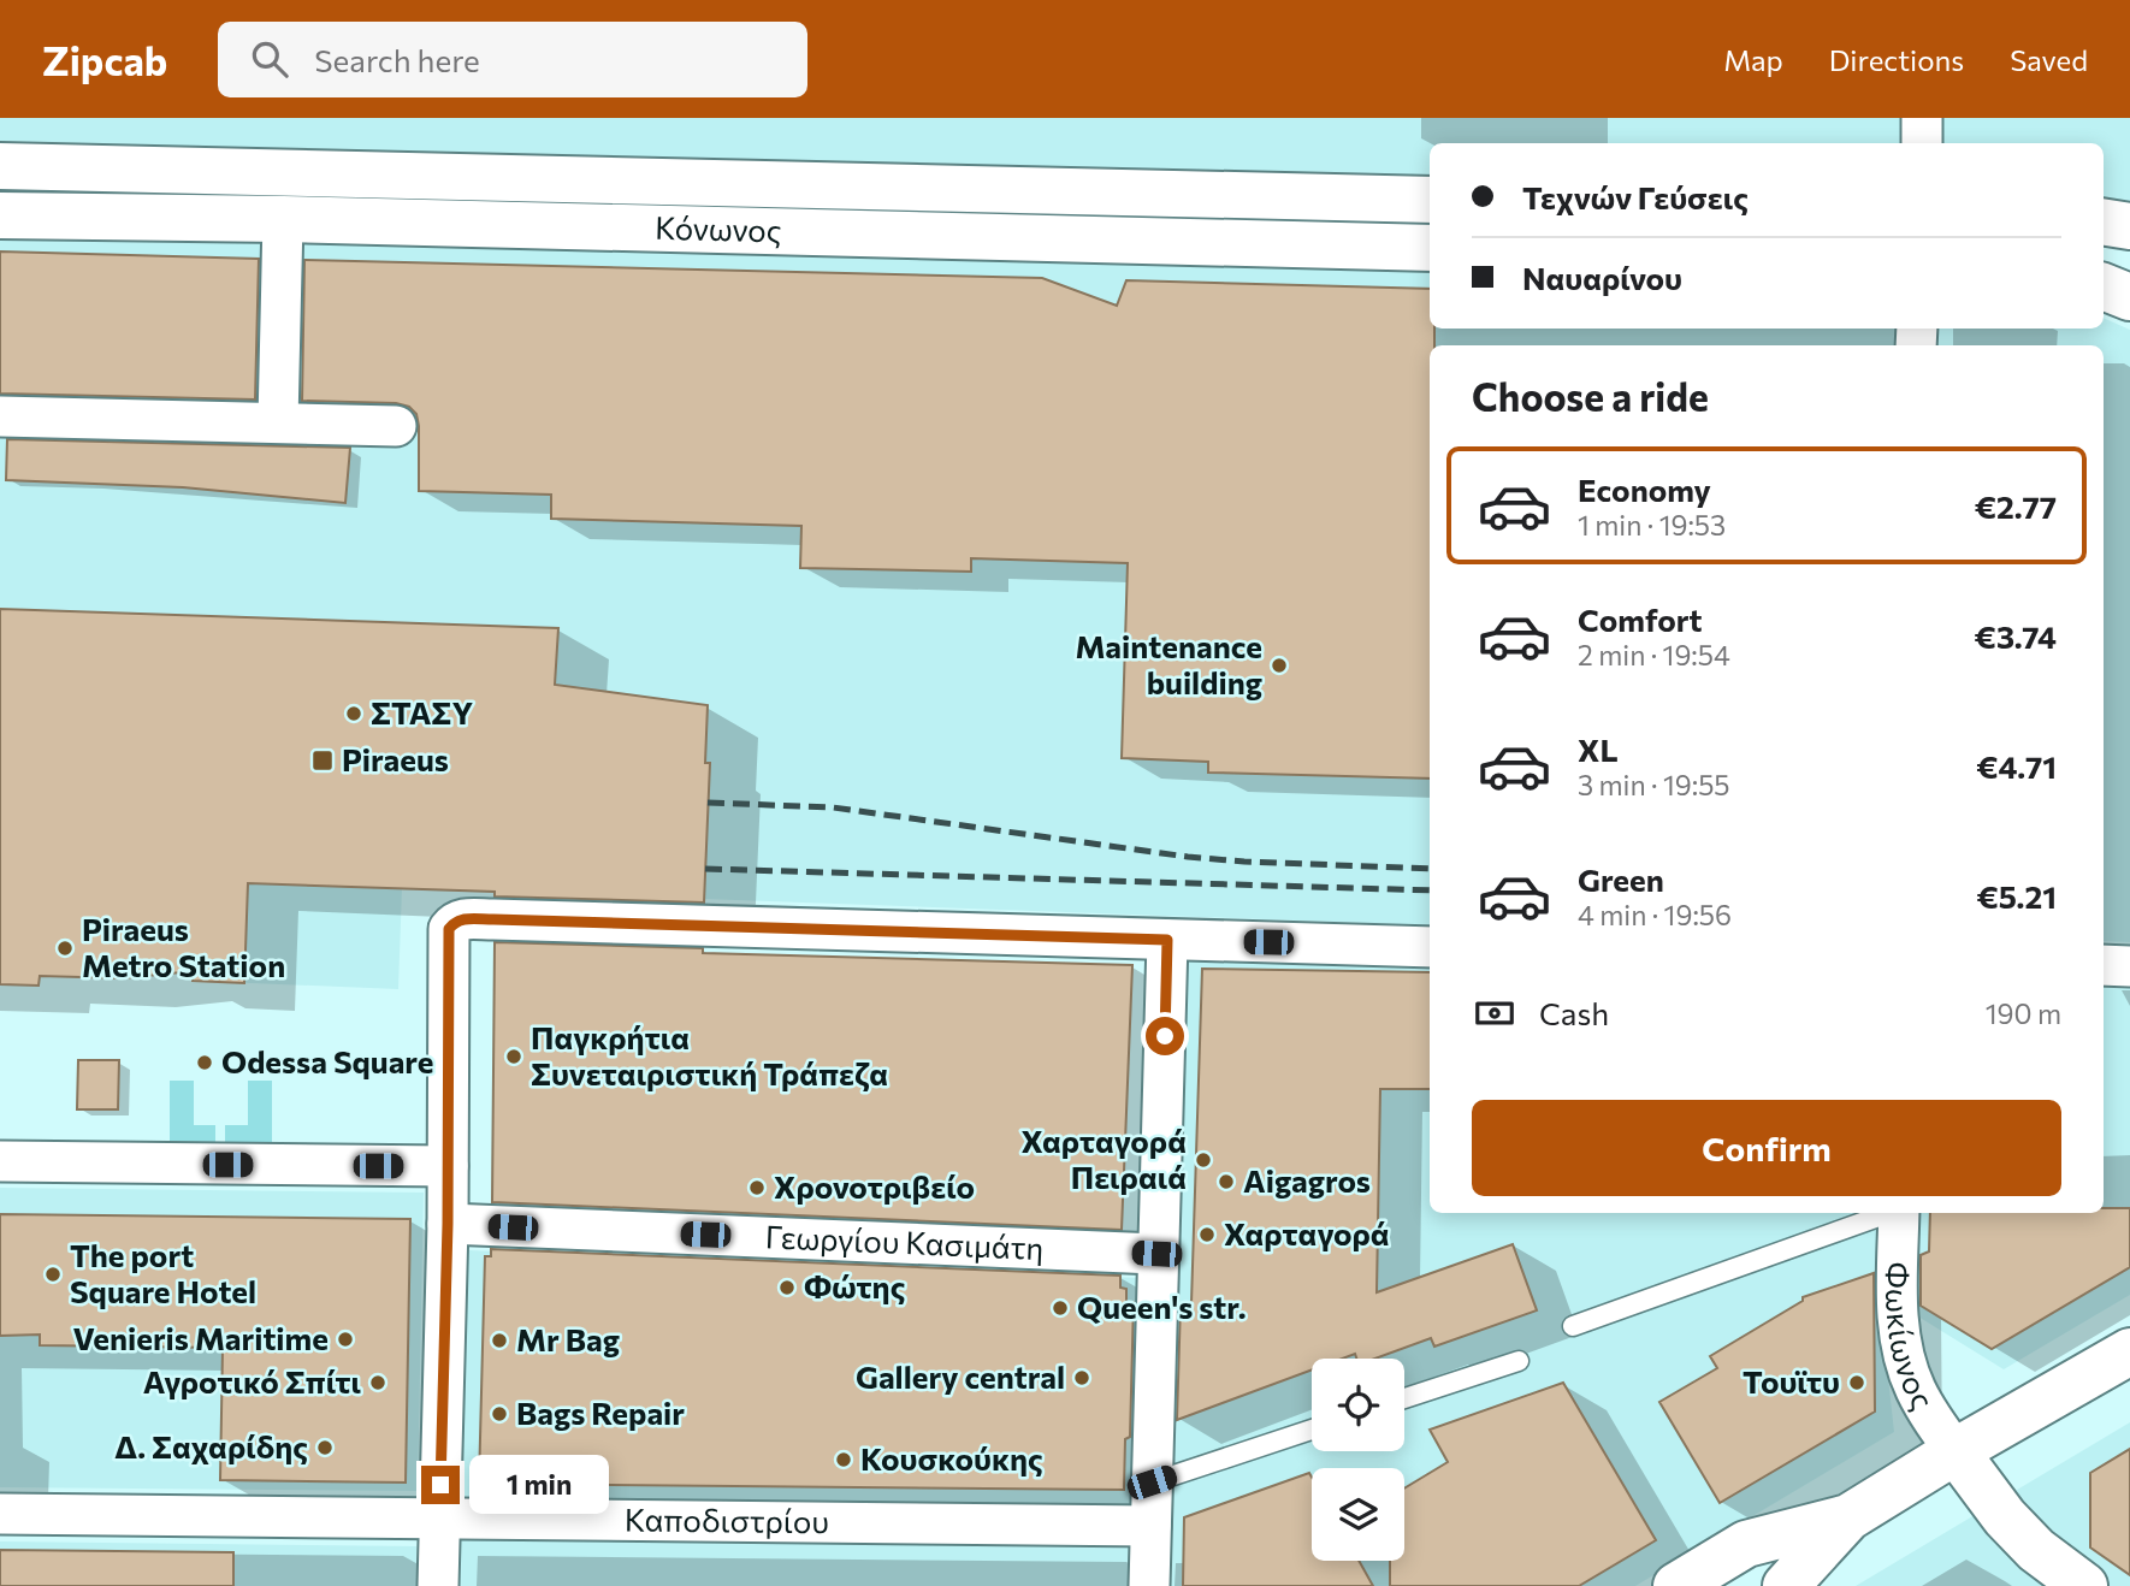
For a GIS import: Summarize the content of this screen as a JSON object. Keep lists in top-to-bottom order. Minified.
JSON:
{"streets":{"main road":["Κόνωνος"],"street":["Γεωργίου Κασιμάτη","Φωκίωνος","Καποδιστρίου"]},"places":{"other":["Maintenance building","ΣΤΑΣΥ","Piraeus Metro Station","Παγκρήτια Συνεταιριστική Τράπεζα","Odessa Square","Χαρταγορά Πειραιά","Aigagros","Χρονοτριβείο","Χαρταγορά","The port Square Hotel","Φώτης","Queen's str.","Venieris Maritime","Mr Bag","Gallery central","Αγροτικό Σπίτι","Τουϊτυ","Bags Repair","Δ. Σαχαρίδης","Κουσκούκης"],"transit":["Piraeus"]},"page":{"header":"Zipcab","search":"Search here","nav":["Map","Directions","Saved"],"banner":["Τεχνών Γεύσεις","Ναυαρίνου"],"heading":"Choose a ride","list":[{"name":"Economy","note":"1 min · 19:53","value":"€2.77"},{"name":"Comfort","note":"2 min · 19:54","value":"€3.74"},{"name":"XL","note":"3 min · 19:55","value":"€4.71"},{"name":"Green","note":"4 min · 19:56","value":"€5.21"}],"pay":["Cash","190 m"],"buttons":"Confirm","bubble":"1 min"}}
